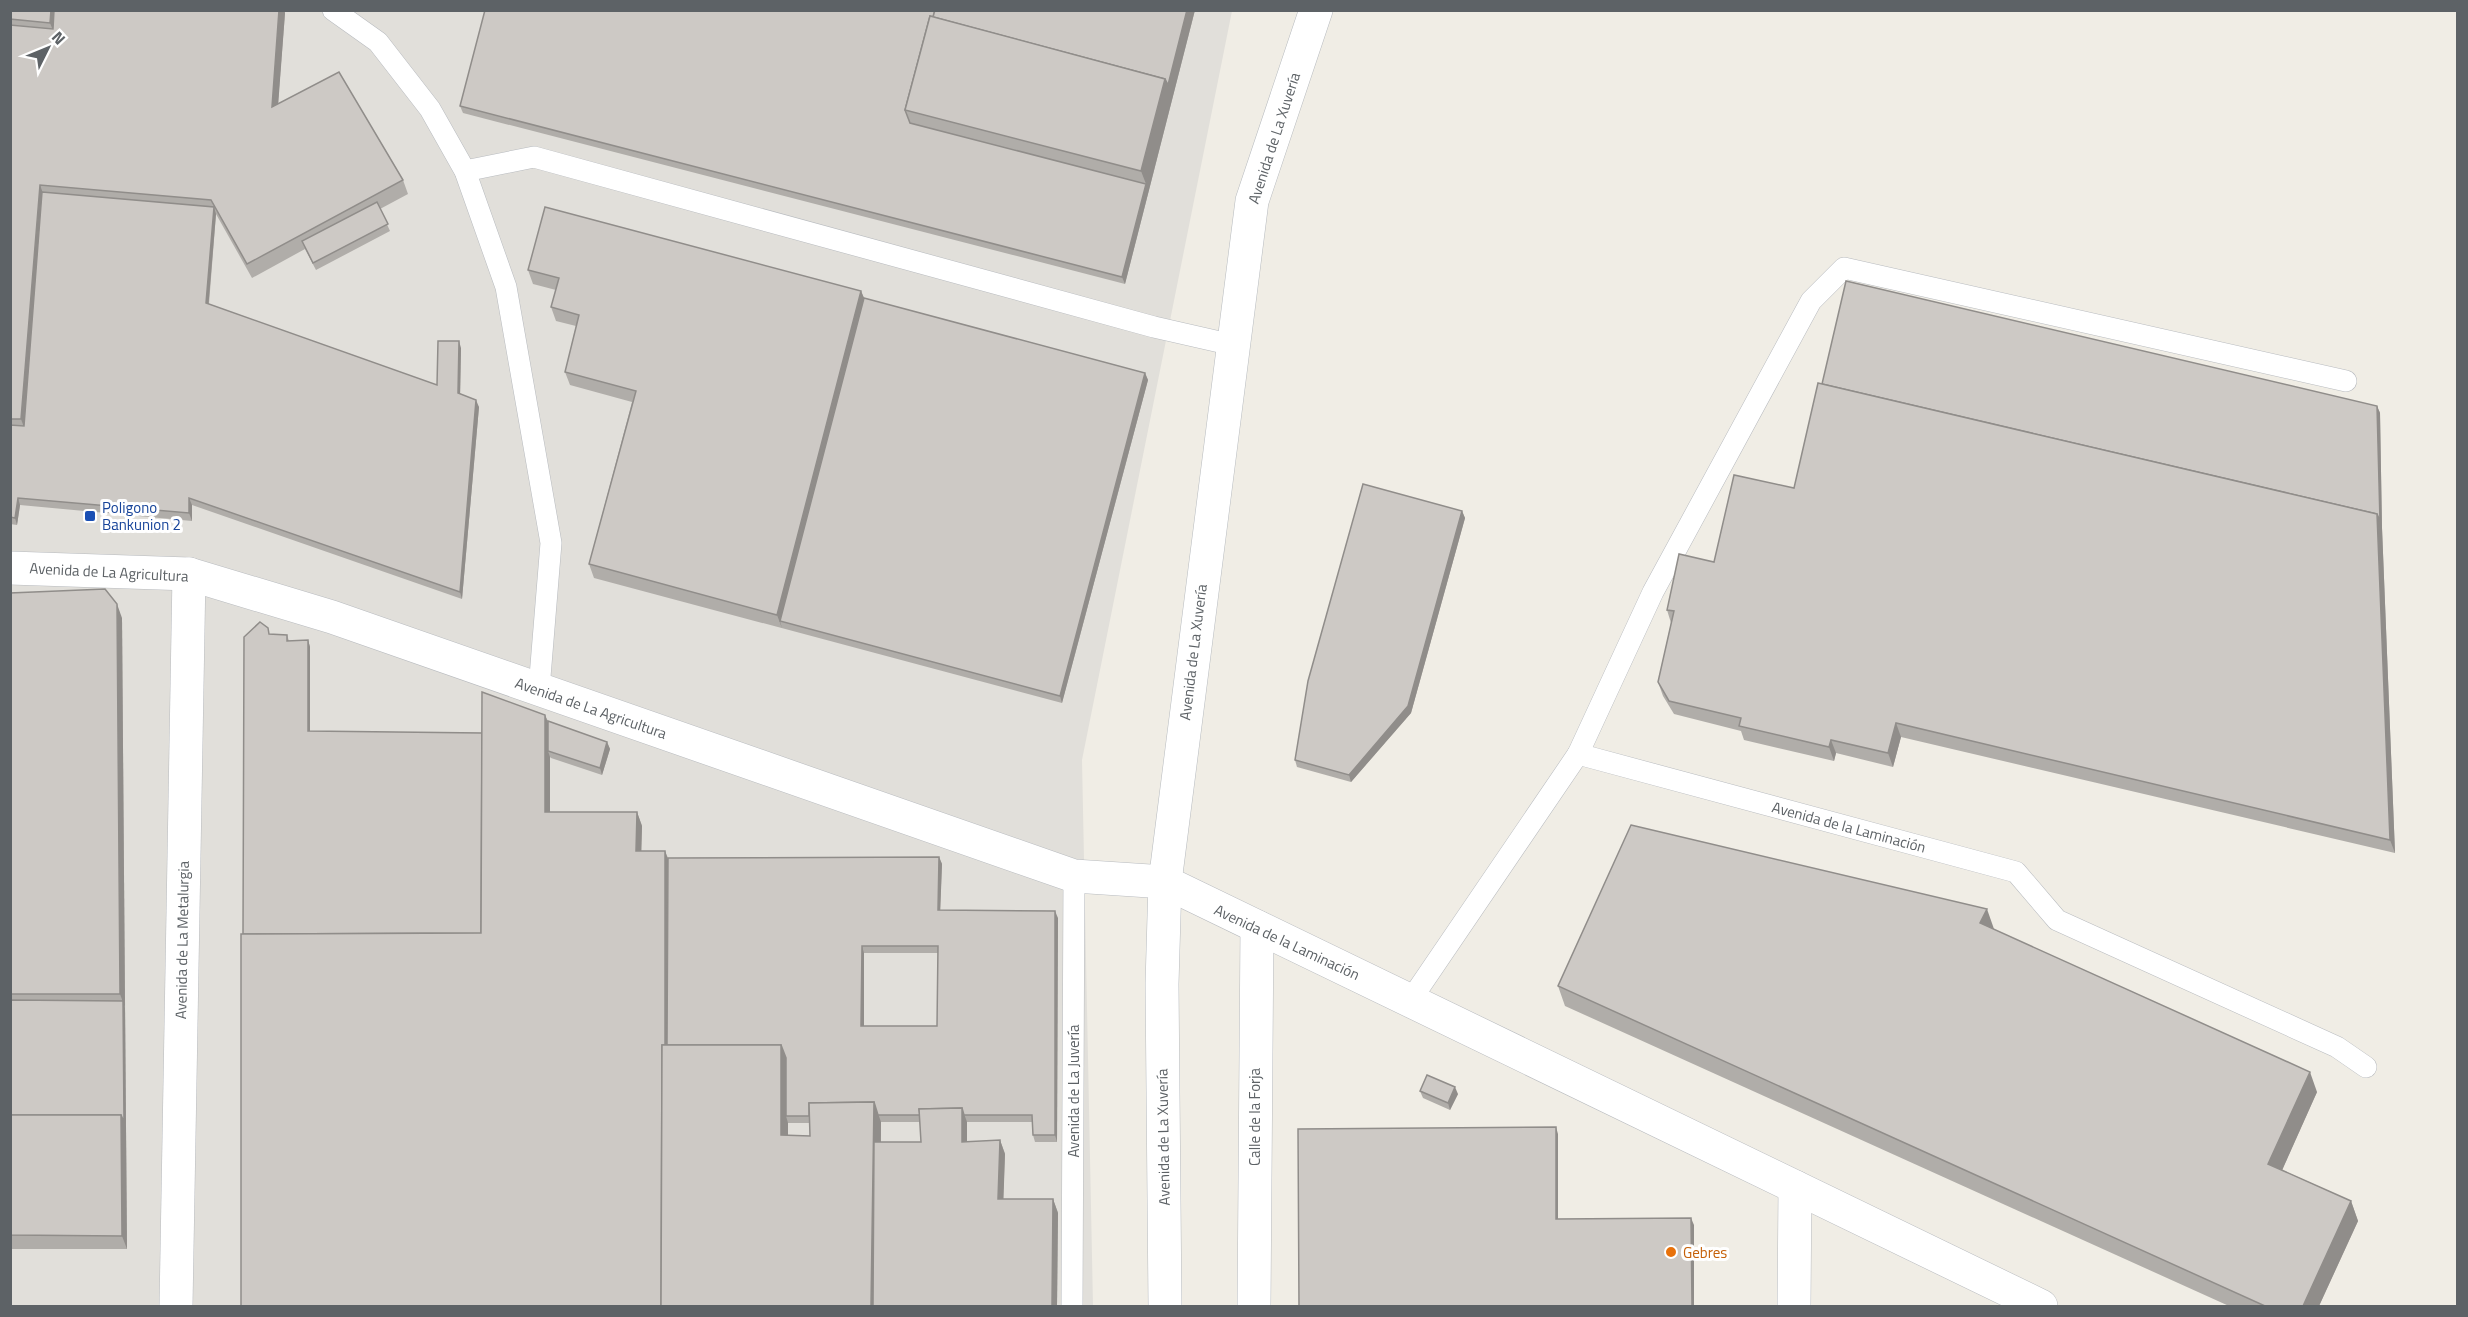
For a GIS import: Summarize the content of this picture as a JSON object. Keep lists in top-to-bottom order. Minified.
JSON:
{"streets":{"street":["Avenida de La Xuvería","Avenida de La Agricultura","Avenida de la Laminación","Avenida de La Metalurgia","Calle de la Forja"],"lane":["Avenida de La Juvería"]},"crossings":[["Avenida de La Xuvería","Avenida de La Agricultura"],["Avenida de La Xuvería","Avenida de la Laminación"],["Avenida de La Agricultura","Avenida de la Laminación"],["Avenida de La Agricultura","Avenida de La Metalurgia"],["Avenida de La Agricultura","Avenida de La Juvería"],["Avenida de la Laminación","Calle de la Forja"]],"places":{"transit":["Poligono Bankunion 2"],"other":["Gebres"]},"north":"top right"}
